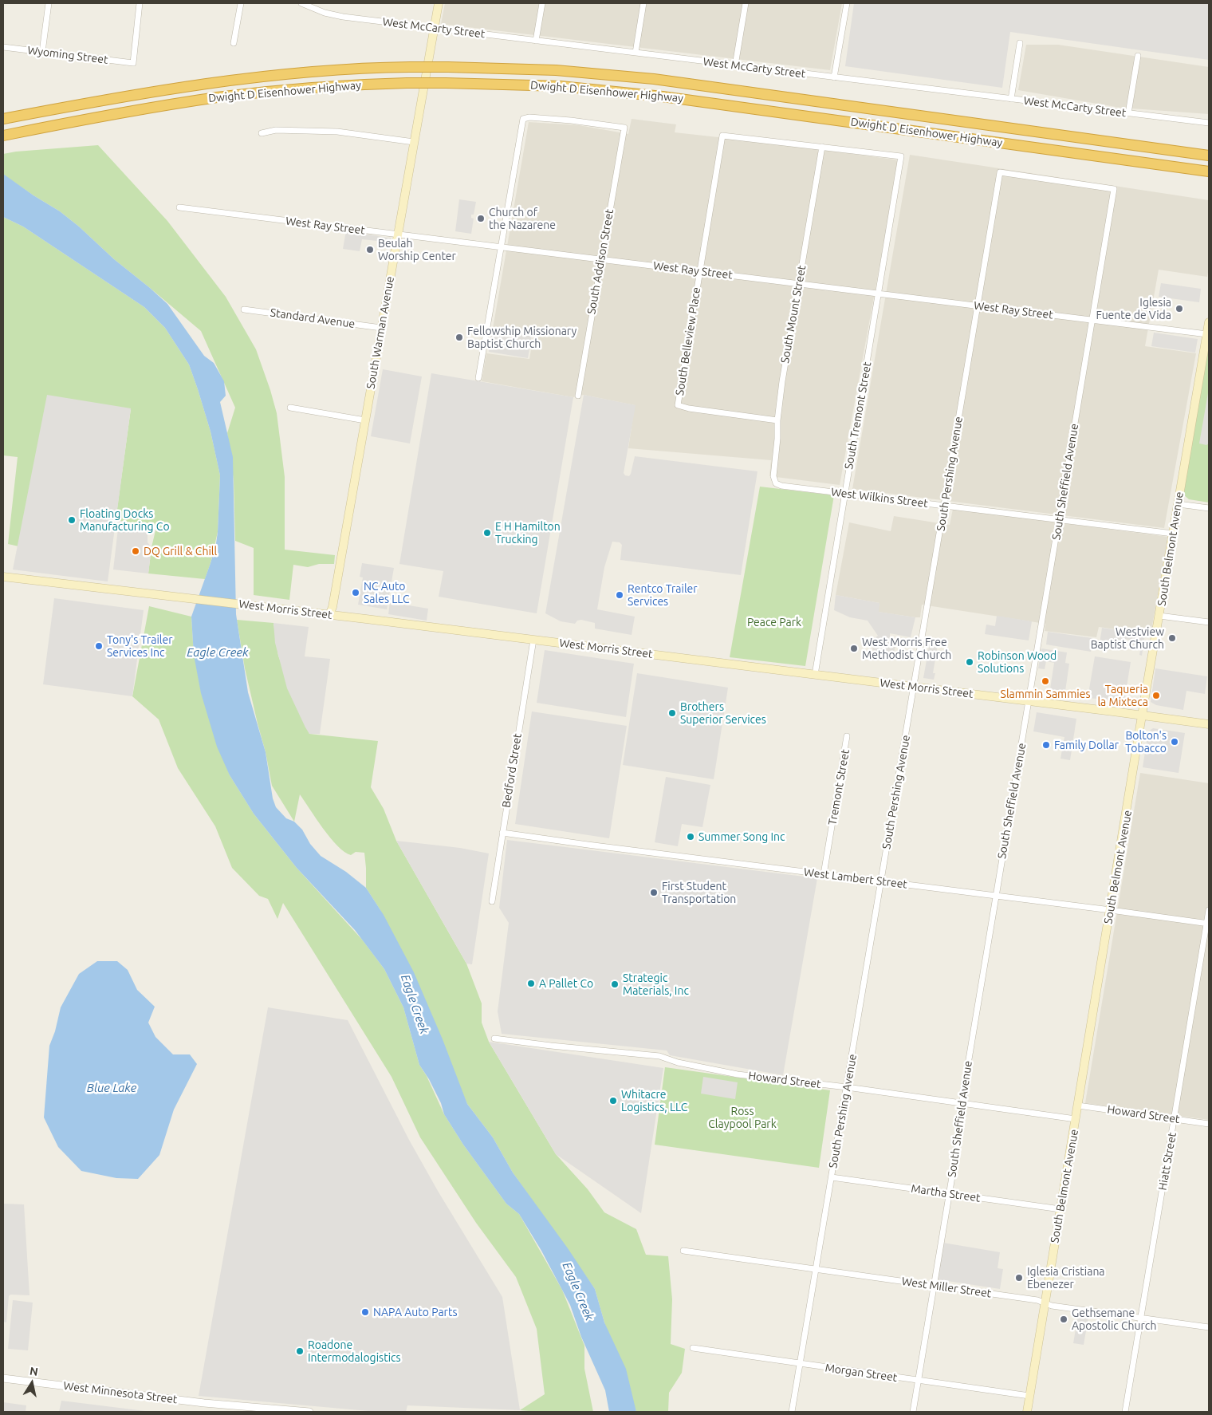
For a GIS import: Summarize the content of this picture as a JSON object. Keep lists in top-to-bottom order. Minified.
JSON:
{"streets":{"highway":["Dwight D Eisenhower Highway"],"main road":["South Warman Avenue","South Belmont Avenue","West Morris Street"],"street":["West McCarty Street","Wyoming Street","West Ray Street","South Addison Street","South Mount Street","Standard Avenue","South Belleview Place","South Tremont Street","South Pershing Avenue","South Sheffield Avenue","West Wilkins Street","Bedford Street","Tremont Street","West Lambert Street","Howard Street","Hiatt Street","Martha Street","West Miller Street","Morgan Street","West Minnesota Street"]},"crossings":[["West McCarty Street","South Warman Avenue"],["West Ray Street","South Addison Street"],["West Ray Street","South Mount Street"],["West Ray Street","South Warman Avenue"],["West Ray Street","South Belleview Place"],["West Ray Street","South Tremont Street"],["West Ray Street","South Pershing Avenue"],["West Ray Street","South Sheffield Avenue"],["West Ray Street","South Belmont Avenue"],["South Mount Street","South Belleview Place"],["South Mount Street","South Tremont Street"],["South Mount Street","West Wilkins Street"],["Standard Avenue","South Warman Avenue"],["South Warman Avenue","West Morris Street"],["South Belleview Place","South Tremont Street"],["South Tremont Street","West Wilkins Street"],["South Tremont Street","West Morris Street"],["South Pershing Avenue","South Sheffield Avenue"],["South Pershing Avenue","West Wilkins Street"],["South Pershing Avenue","West Morris Street"],["South Pershing Avenue","West Lambert Street"],["South Pershing Avenue","Howard Street"],["South Pershing Avenue","Martha Street"],["South Pershing Avenue","West Miller Street"],["South Pershing Avenue","Morgan Street"],["South Sheffield Avenue","West Wilkins Street"],["South Sheffield Avenue","West Morris Street"],["South Sheffield Avenue","West Lambert Street"],["South Sheffield Avenue","Howard Street"],["South Sheffield Avenue","Martha Street"],["South Sheffield Avenue","West Miller Street"],["South Sheffield Avenue","Morgan Street"],["West Wilkins Street","South Belmont Avenue"],["South Belmont Avenue","West Morris Street"],["South Belmont Avenue","West Lambert Street"],["South Belmont Avenue","Howard Street"],["South Belmont Avenue","Martha Street"],["South Belmont Avenue","West Miller Street"],["South Belmont Avenue","Morgan Street"],["West Morris Street","Bedford Street"],["Bedford Street","West Lambert Street"],["Tremont Street","West Lambert Street"],["West Lambert Street","Hiatt Street"],["Howard Street","Hiatt Street"],["Hiatt Street","West Miller Street"]],"water":["Eagle Creek","Blue Lake"],"parks":["Peace Park","Ross Claypool Park"],"places":["Church of the Nazarene","Beulah Worship Center","Iglesia Fuente de Vida","Fellowship Missionary Baptist Church","Floating Docks Manufacturing Co","E H Hamilton Trucking","DQ Grill & Chill","NC Auto Sales LLC","Rentco Trailer Services","Westview Baptist Church","Tony's Trailer Services Inc","West Morris Free Methodist Church","Robinson Wood Solutions","Slammin Sammies","Taqueria la Mixteca","Brothers Superior Services","Bolton's Tobacco","Family Dollar","Summer Song Inc","First Student Transportation","A Pallet Co","Strategic Materials, Inc","Whitacre Logistics, LLC","Iglesia Cristiana Ebenezer","NAPA Auto Parts","Gethsemane Apostolic Church","Roadone Intermodalogistics"],"north":"top"}
